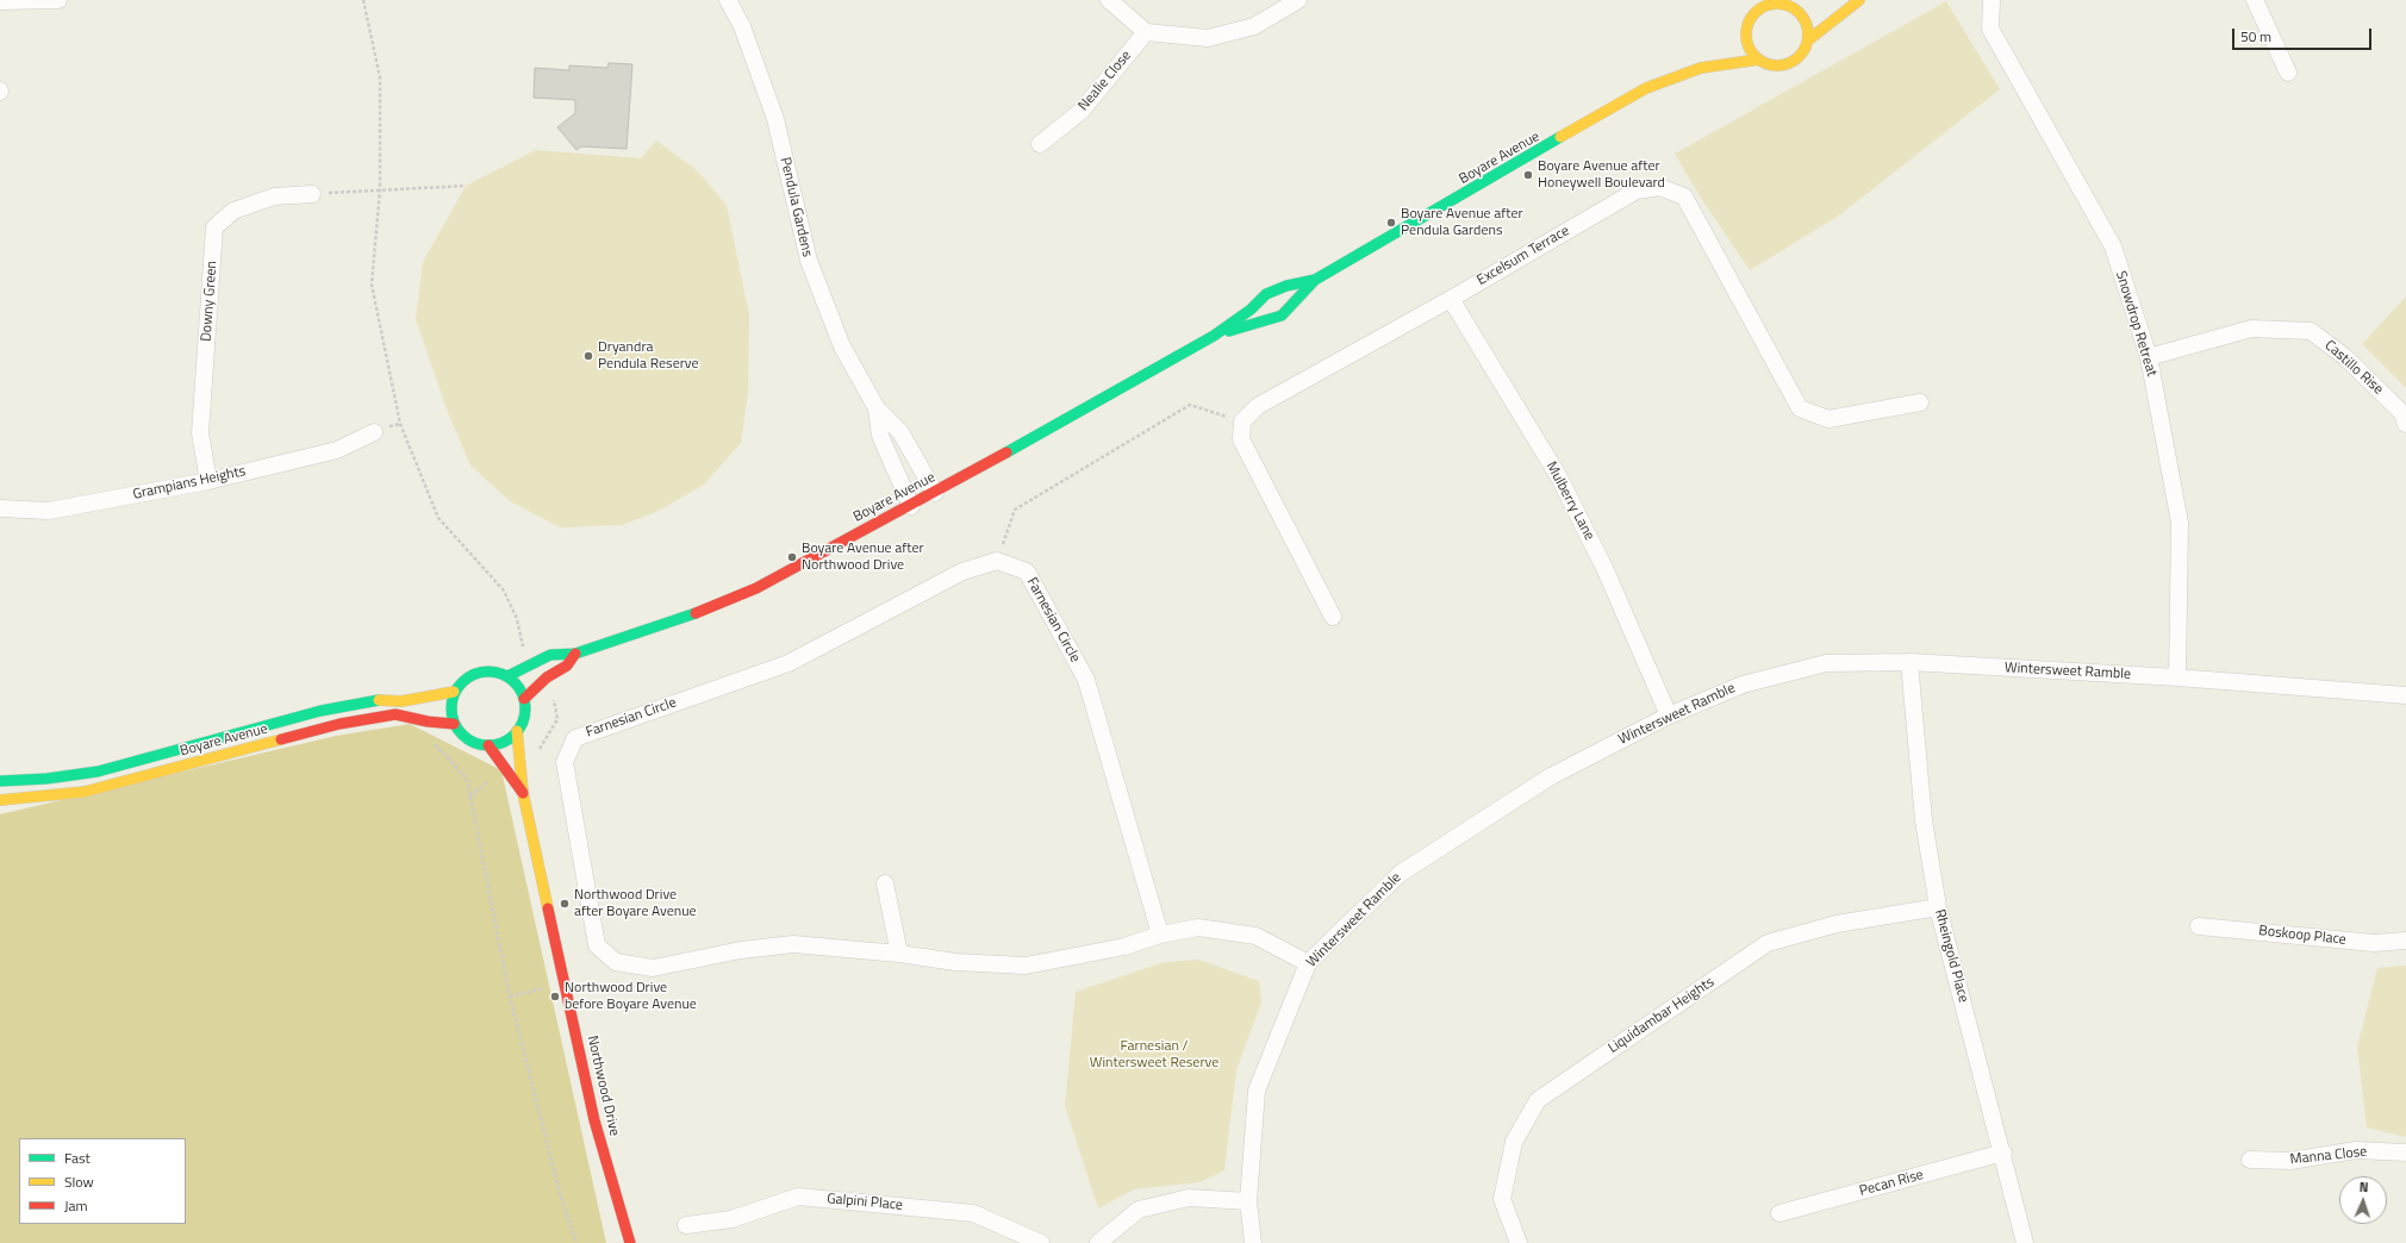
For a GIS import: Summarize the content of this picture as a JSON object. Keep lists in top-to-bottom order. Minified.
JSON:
{"streets":{"street":["Nealie Close","Boyare Avenue","Pendula Gardens","Excelsum Terrace","Downy Green","Snowdrop Retreat","Castillo Rise","Grampians Heights","Mulberry Lane","Farnesian Circle","Wintersweet Ramble","Boskoop Place","Rheingold Place","Liquidambar Heights","Northwood Drive","Manna Close","Pecan Rise","Galpini Place"]},"crossings":[["Boyare Avenue","Pendula Gardens"],["Boyare Avenue","Northwood Drive"],["Excelsum Terrace","Mulberry Lane"],["Downy Green","Grampians Heights"],["Snowdrop Retreat","Castillo Rise"],["Snowdrop Retreat","Wintersweet Ramble"],["Mulberry Lane","Wintersweet Ramble"],["Farnesian Circle","Wintersweet Ramble"],["Wintersweet Ramble","Rheingold Place"],["Rheingold Place","Liquidambar Heights"],["Rheingold Place","Pecan Rise"]],"parks":["Farnesian / Wintersweet Reserve"],"places":["Boyare Avenue after Honeywell Boulevard","Boyare Avenue after Pendula Gardens","Dryandra Pendula Reserve","Boyare Avenue after Northwood Drive","Northwood Drive after Boyare Avenue","Northwood Drive before Boyare Avenue"],"legend":["Fast","Slow","Jam"],"scale_bar":"50 m","north":"top"}
